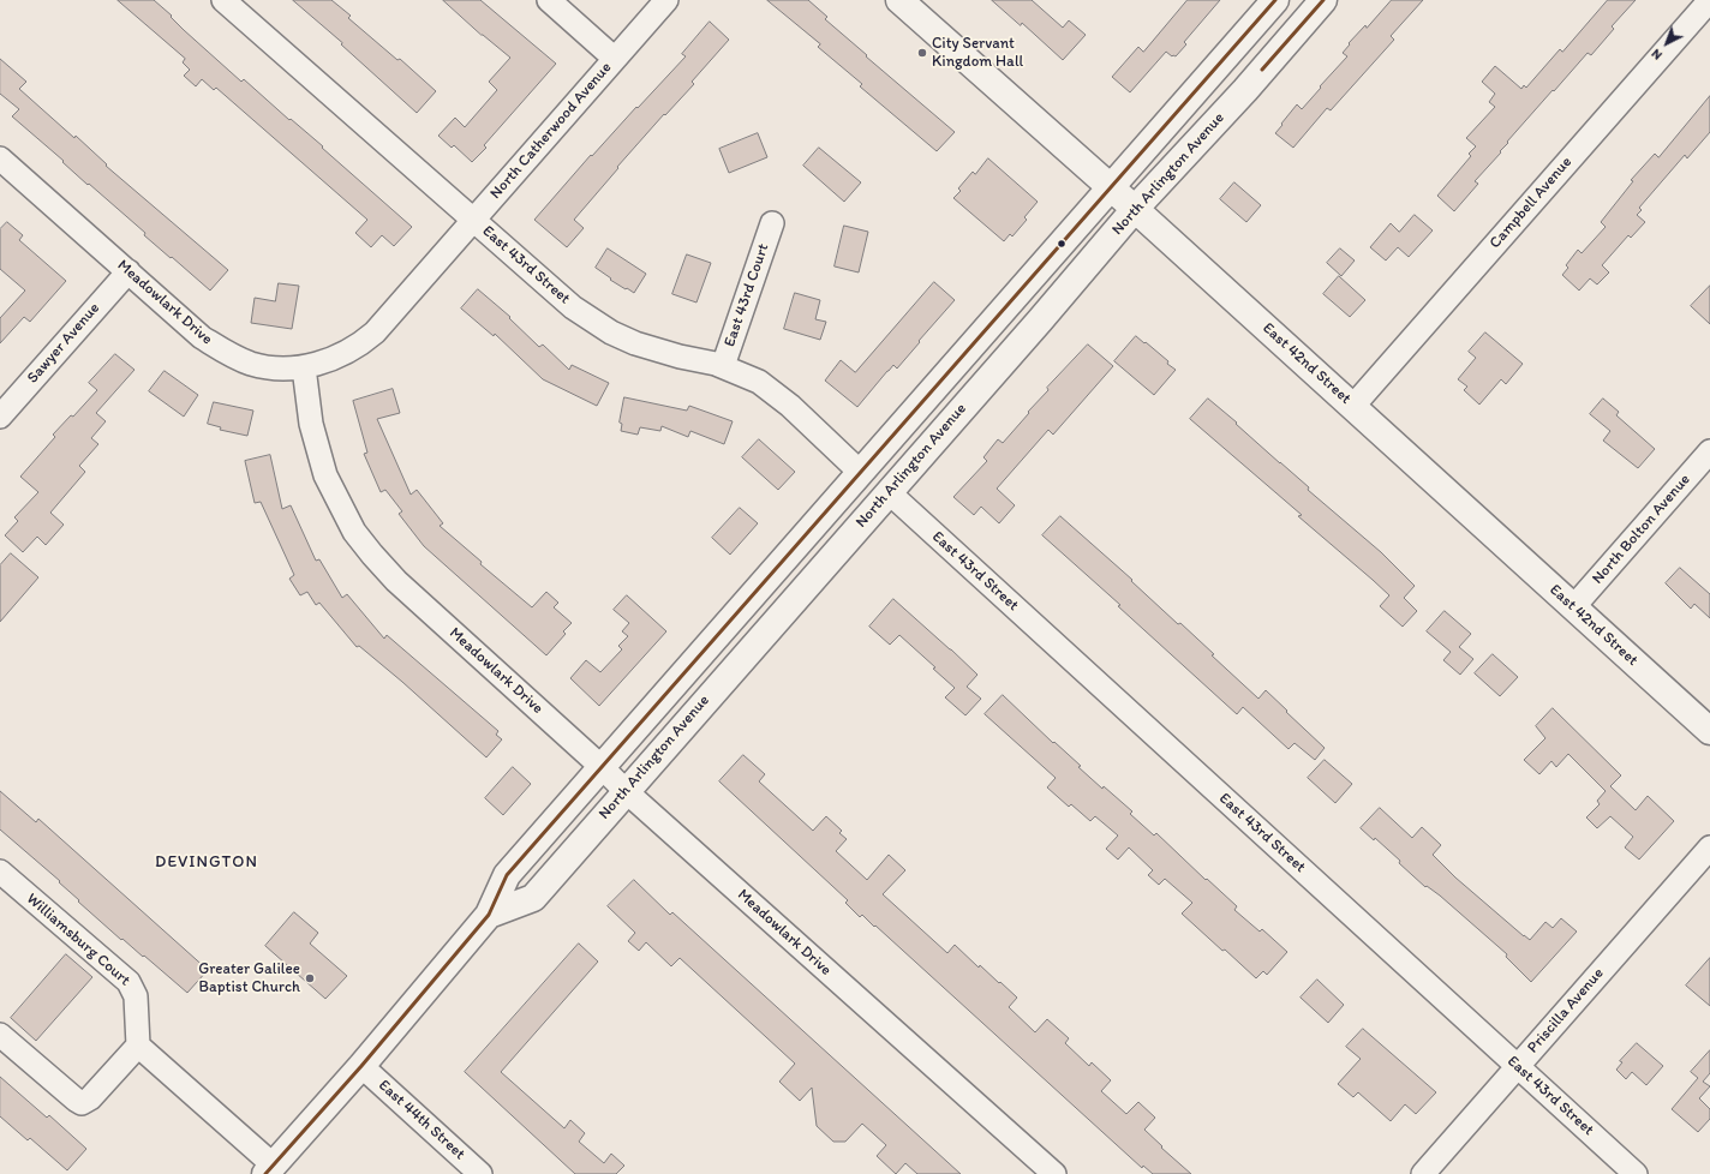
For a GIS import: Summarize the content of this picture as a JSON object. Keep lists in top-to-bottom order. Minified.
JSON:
{"streets":{"main road":["North Arlington Avenue","East 42nd Street"],"street":["North Catherwood Avenue","Campbell Avenue","East 43rd Street","East 43rd Court","Meadowlark Drive","Sawyer Avenue","North Bolton Avenue","Williamsburg Court","Priscilla Avenue","East 44th Street"]},"crossings":[["North Catherwood Avenue","East 43rd Street"],["North Catherwood Avenue","Meadowlark Drive"],["North Arlington Avenue","East 43rd Street"],["North Arlington Avenue","Meadowlark Drive"],["North Arlington Avenue","East 42nd Street"],["North Arlington Avenue","East 44th Street"],["Campbell Avenue","East 42nd Street"],["East 43rd Street","East 43rd Court"],["East 43rd Street","Priscilla Avenue"],["Meadowlark Drive","Sawyer Avenue"],["East 42nd Street","North Bolton Avenue"]],"districts":["DEVINGTON"],"places":["City Servant Kingdom Hall","Greater Galilee Baptist Church"],"north":"bottom left"}
